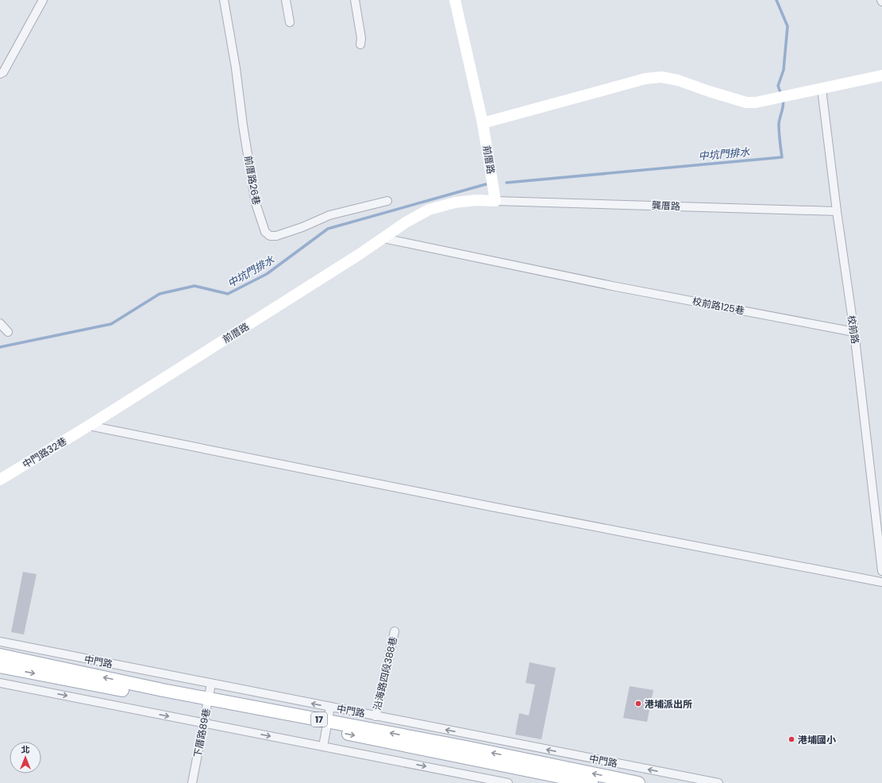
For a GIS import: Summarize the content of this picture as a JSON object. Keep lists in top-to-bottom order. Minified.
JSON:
{"streets":{"main road":["中門路","17"],"street":["前厝路","前厝路26巷","龔厝路","校前路125巷","校前路","中門路32巷","沿海路四段388巷","下厝路89巷"]},"crossings":[["前厝路","龔厝路"],["前厝路","校前路125巷"],["前厝路","中門路32巷"],["龔厝路","校前路"],["校前路125巷","校前路"],["中門路","沿海路四段388巷"],["中門路","下厝路89巷"]],"water":["中坑門排水"],"places":["港埔派出所","港埔國小"],"north":"top"}
